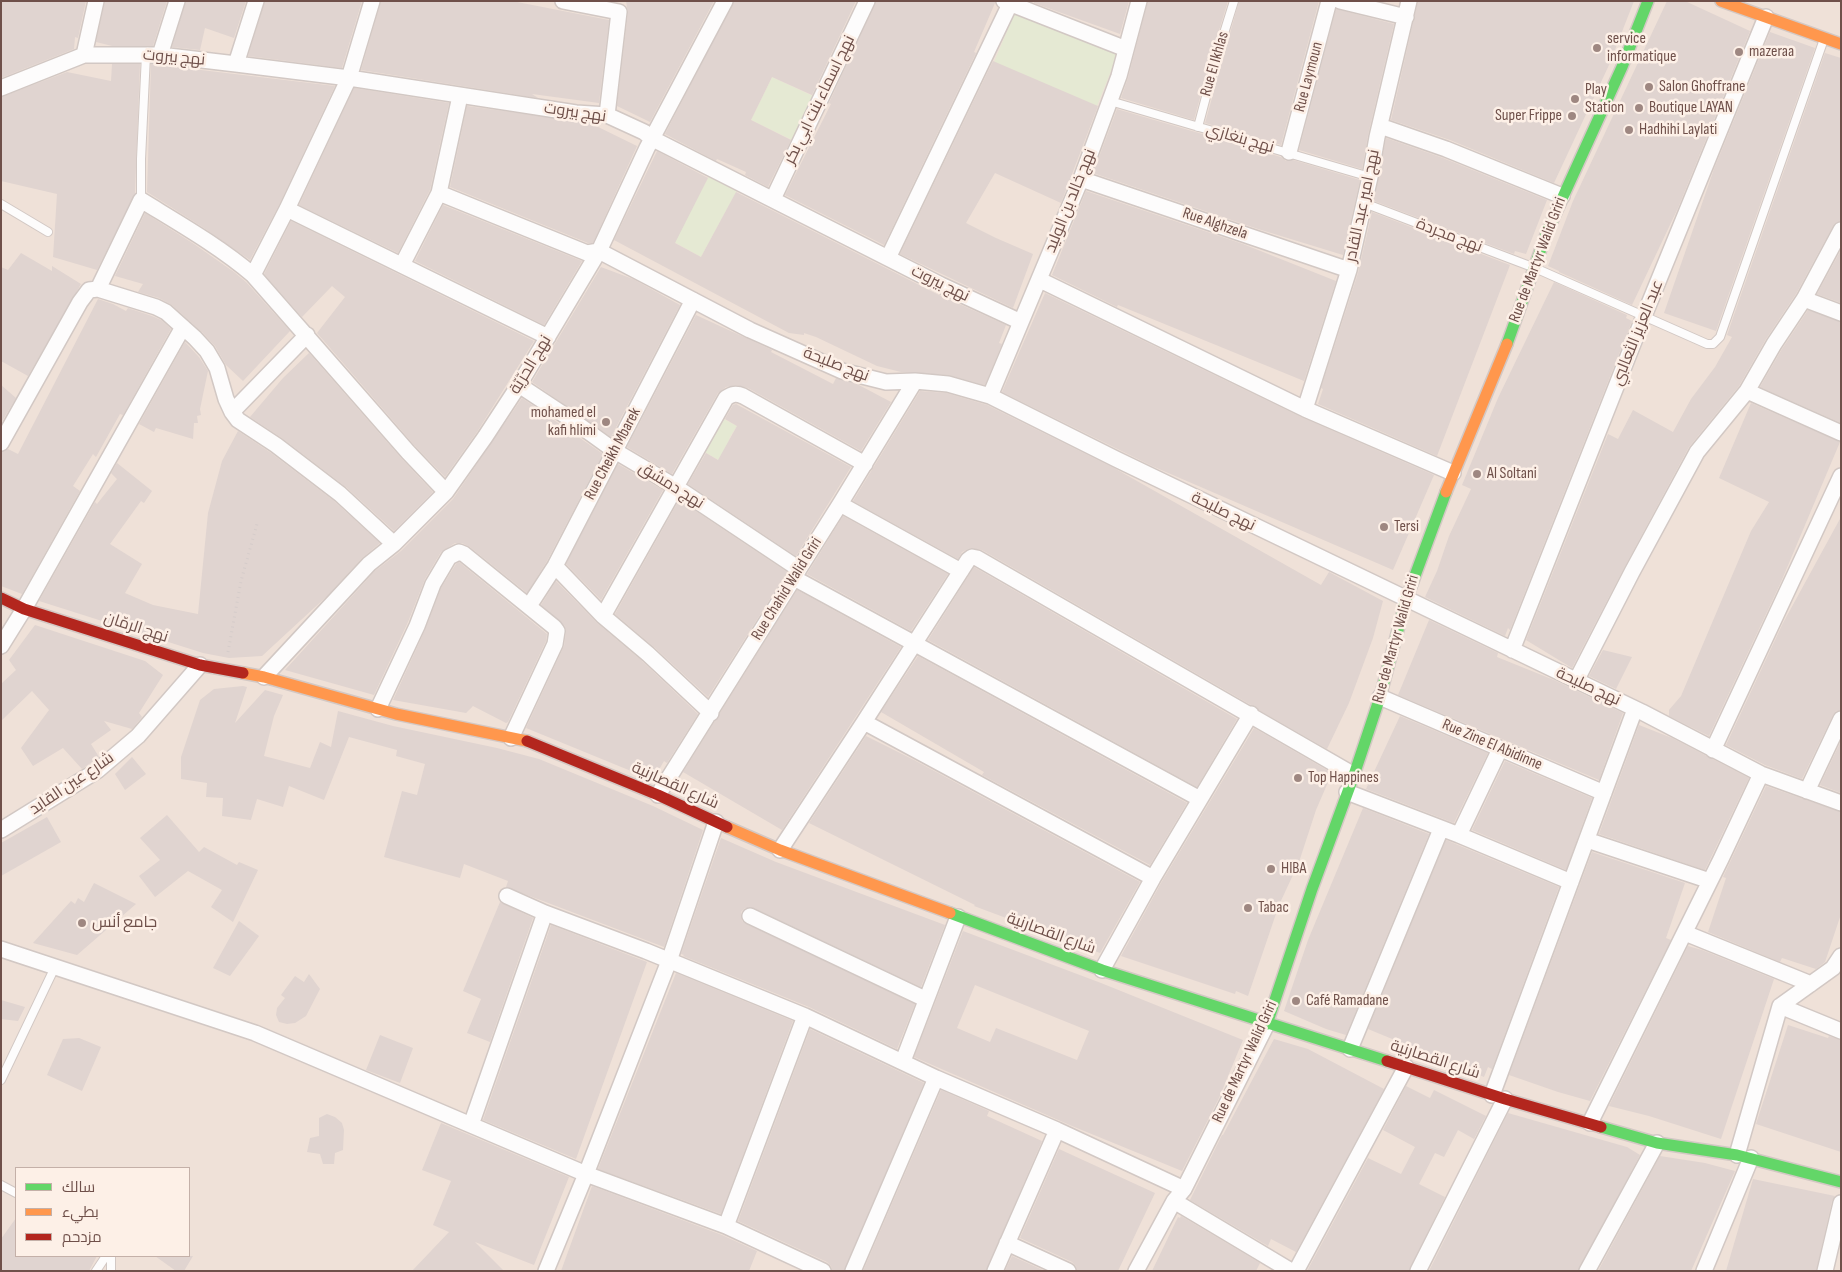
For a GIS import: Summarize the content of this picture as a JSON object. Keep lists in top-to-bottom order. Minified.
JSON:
{"streets":{"street":["نهج بيروت","Rue Laymoun","نهج اسماء بنت ابي بكر","نهج خالد بن الوليد","نهج امير عبد القادر","Rue Alghzela","Rue de Martyr Walid Griri","عبد العزيز الثعالبي","نهج الحرّيّة","نهج صليحة","Rue Cheikh Mbarek","نهج دمشق","Rue Chahid Walid Griri","نهج الرمّان","Rue Zine El Abidinne","شارع عين القايد","شارع القصارنية"],"lane":["Rue El Ikhlas","نهج بنغازي","نهج مجردة"]},"crossings":[["نهج بيروت","نهج اسماء بنت ابي بكر"],["نهج بيروت","نهج خالد بن الوليد"],["نهج بيروت","نهج الحرّيّة"],["Rue El Ikhlas","نهج بنغازي"],["Rue Laymoun","نهج بنغازي"],["نهج بنغازي","نهج خالد بن الوليد"],["نهج بنغازي","نهج امير عبد القادر"],["نهج خالد بن الوليد","Rue Alghzela"],["نهج خالد بن الوليد","نهج صليحة"],["نهج امير عبد القادر","Rue Alghzela"],["نهج امير عبد القادر","نهج مجردة"],["نهج مجردة","Rue de Martyr Walid Griri"],["نهج مجردة","عبد العزيز الثعالبي"],["Rue de Martyr Walid Griri","نهج صليحة"],["Rue de Martyr Walid Griri","Rue Zine El Abidinne"],["Rue de Martyr Walid Griri","شارع القصارنية"],["عبد العزيز الثعالبي","نهج صليحة"],["نهج الحرّيّة","نهج صليحة"],["نهج الحرّيّة","نهج دمشق"],["نهج الحرّيّة","نهج الرمّان"],["نهج الحرّيّة","شارع القصارنية"],["نهج صليحة","Rue Cheikh Mbarek"],["نهج صليحة","Rue Chahid Walid Griri"],["Rue Cheikh Mbarek","نهج دمشق"],["نهج دمشق","Rue Chahid Walid Griri"],["Rue Chahid Walid Griri","شارع القصارنية"],["نهج الرمّان","شارع عين القايد"],["نهج الرمّان","شارع القصارنية"]],"places":["service informatique","mazeraa","Salon Ghoffrane","Play Station","Boutique LAYAN","Super Frippe","Hadhihi Laylati","mohamed el kafi hlimi","Al Soltani","Tersi","Top Happines","HIBA","Tabac","جامع أنس","Café Ramadane"],"legend":["سالك","بطيء","مزدحم"]}
